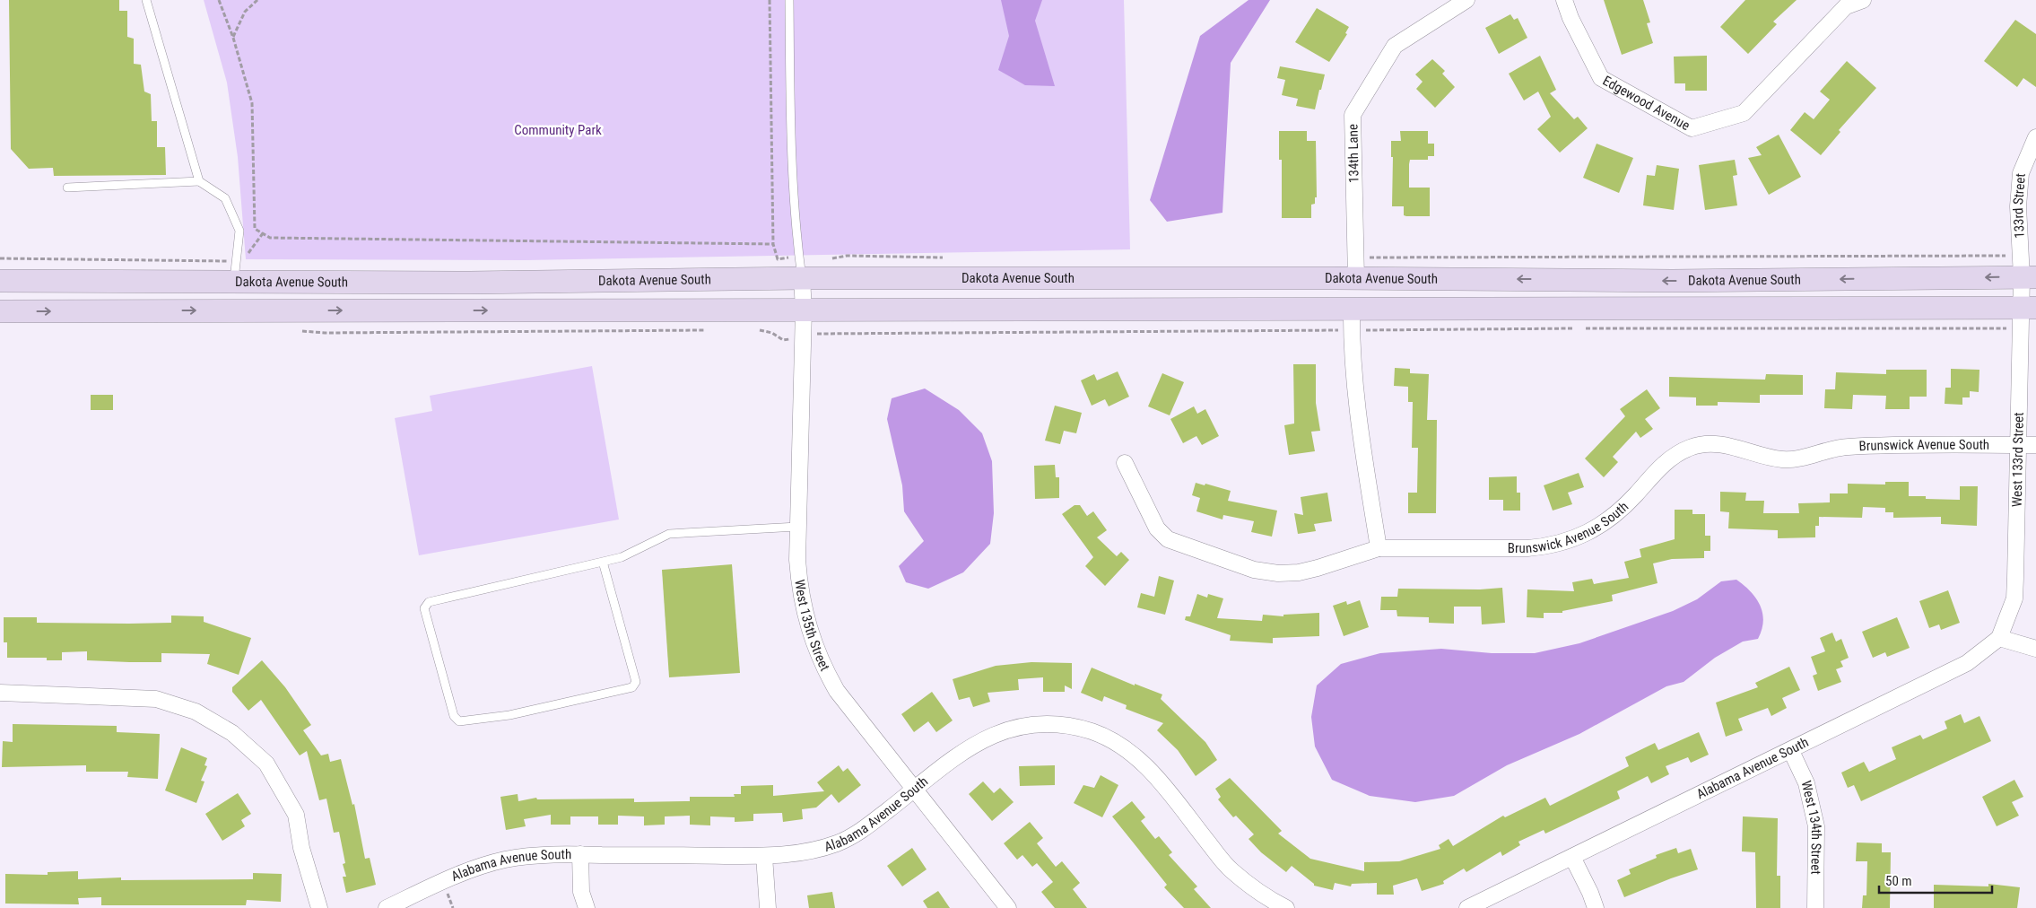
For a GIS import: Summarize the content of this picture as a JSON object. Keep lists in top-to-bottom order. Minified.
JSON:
{"streets":{"main road":["Dakota Avenue South"],"street":["Edgewood Avenue","134th Lane","133rd Street","Brunswick Avenue South","West 133rd Street","West 135th Street","Alabama Avenue South","West 134th Street"]},"crossings":[["134th Lane","Dakota Avenue South"],["133rd Street","Dakota Avenue South"],["133rd Street","West 133rd Street"],["Dakota Avenue South","West 133rd Street"],["Dakota Avenue South","West 135th Street"],["Brunswick Avenue South","West 133rd Street"],["West 133rd Street","Alabama Avenue South"],["West 135th Street","Alabama Avenue South"],["Alabama Avenue South","West 134th Street"]],"parks":["Community Park"],"scale_bar":"50 m"}
